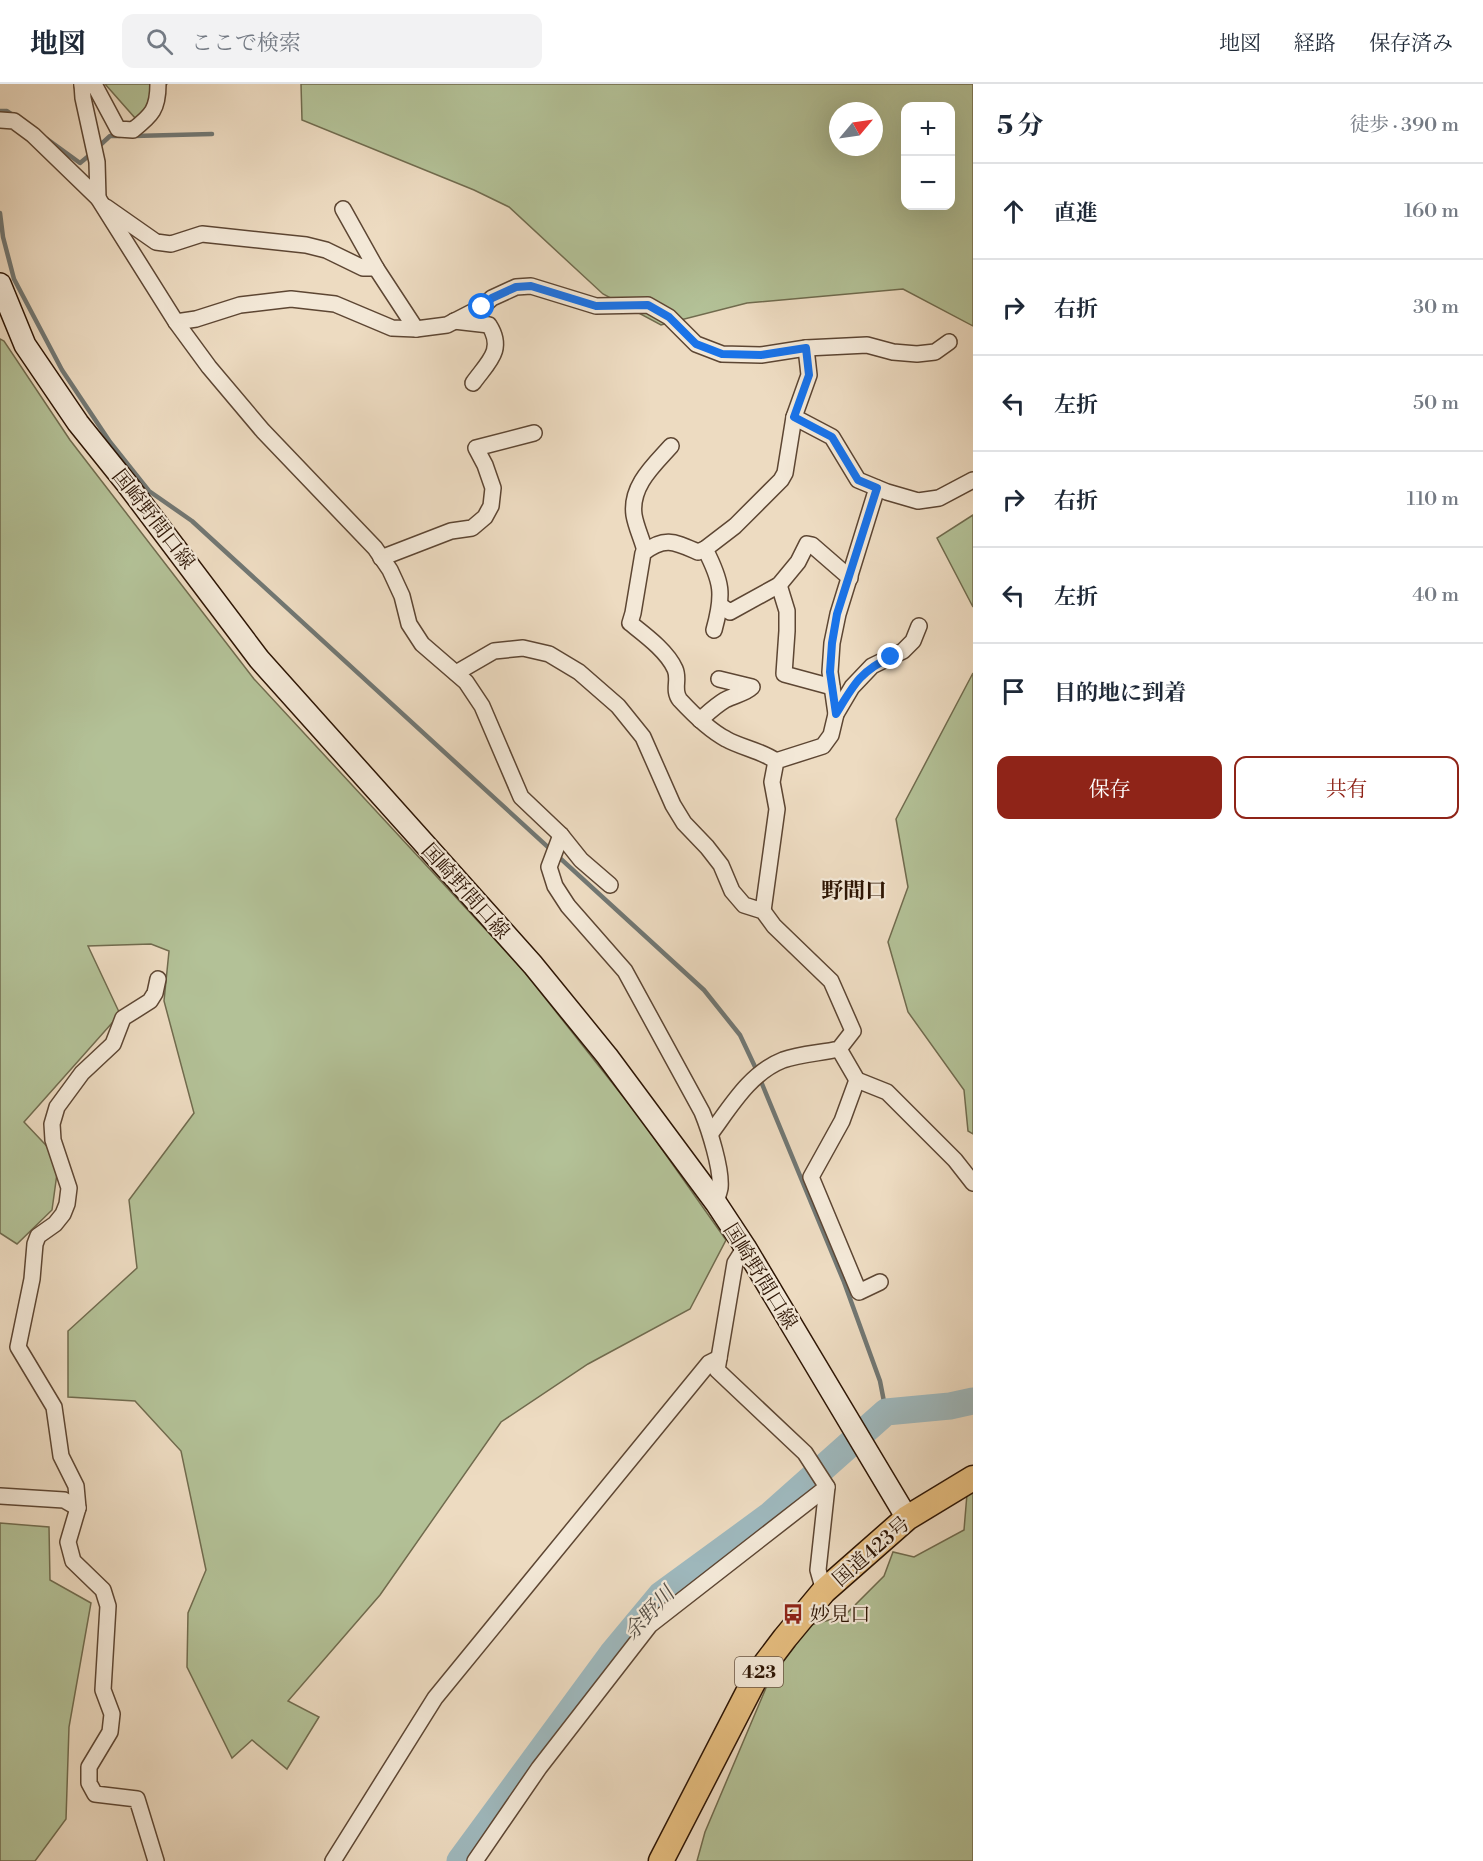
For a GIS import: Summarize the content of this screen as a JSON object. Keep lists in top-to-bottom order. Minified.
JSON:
{"streets":{"highway":["国道423号","423"],"main road":["国崎野間口線"]},"crossings":[["国崎野間口線","国道423号"]],"districts":["野間口"],"water":["余野川"],"places":{"bus stop":["妙見口"]},"north":"top right","page":{"header":"地図","search":"ここで検索","nav":["地図","経路","保存済み"],"heading":["5 分","徒歩 · 390 m"],"map_buttons":["+","−"],"list":[["直進","160 m"],["右折","30 m"],["左折","50 m"],["右折","110 m"],["左折","40 m"],"目的地に到着"],"buttons":["保存","共有"]}}
